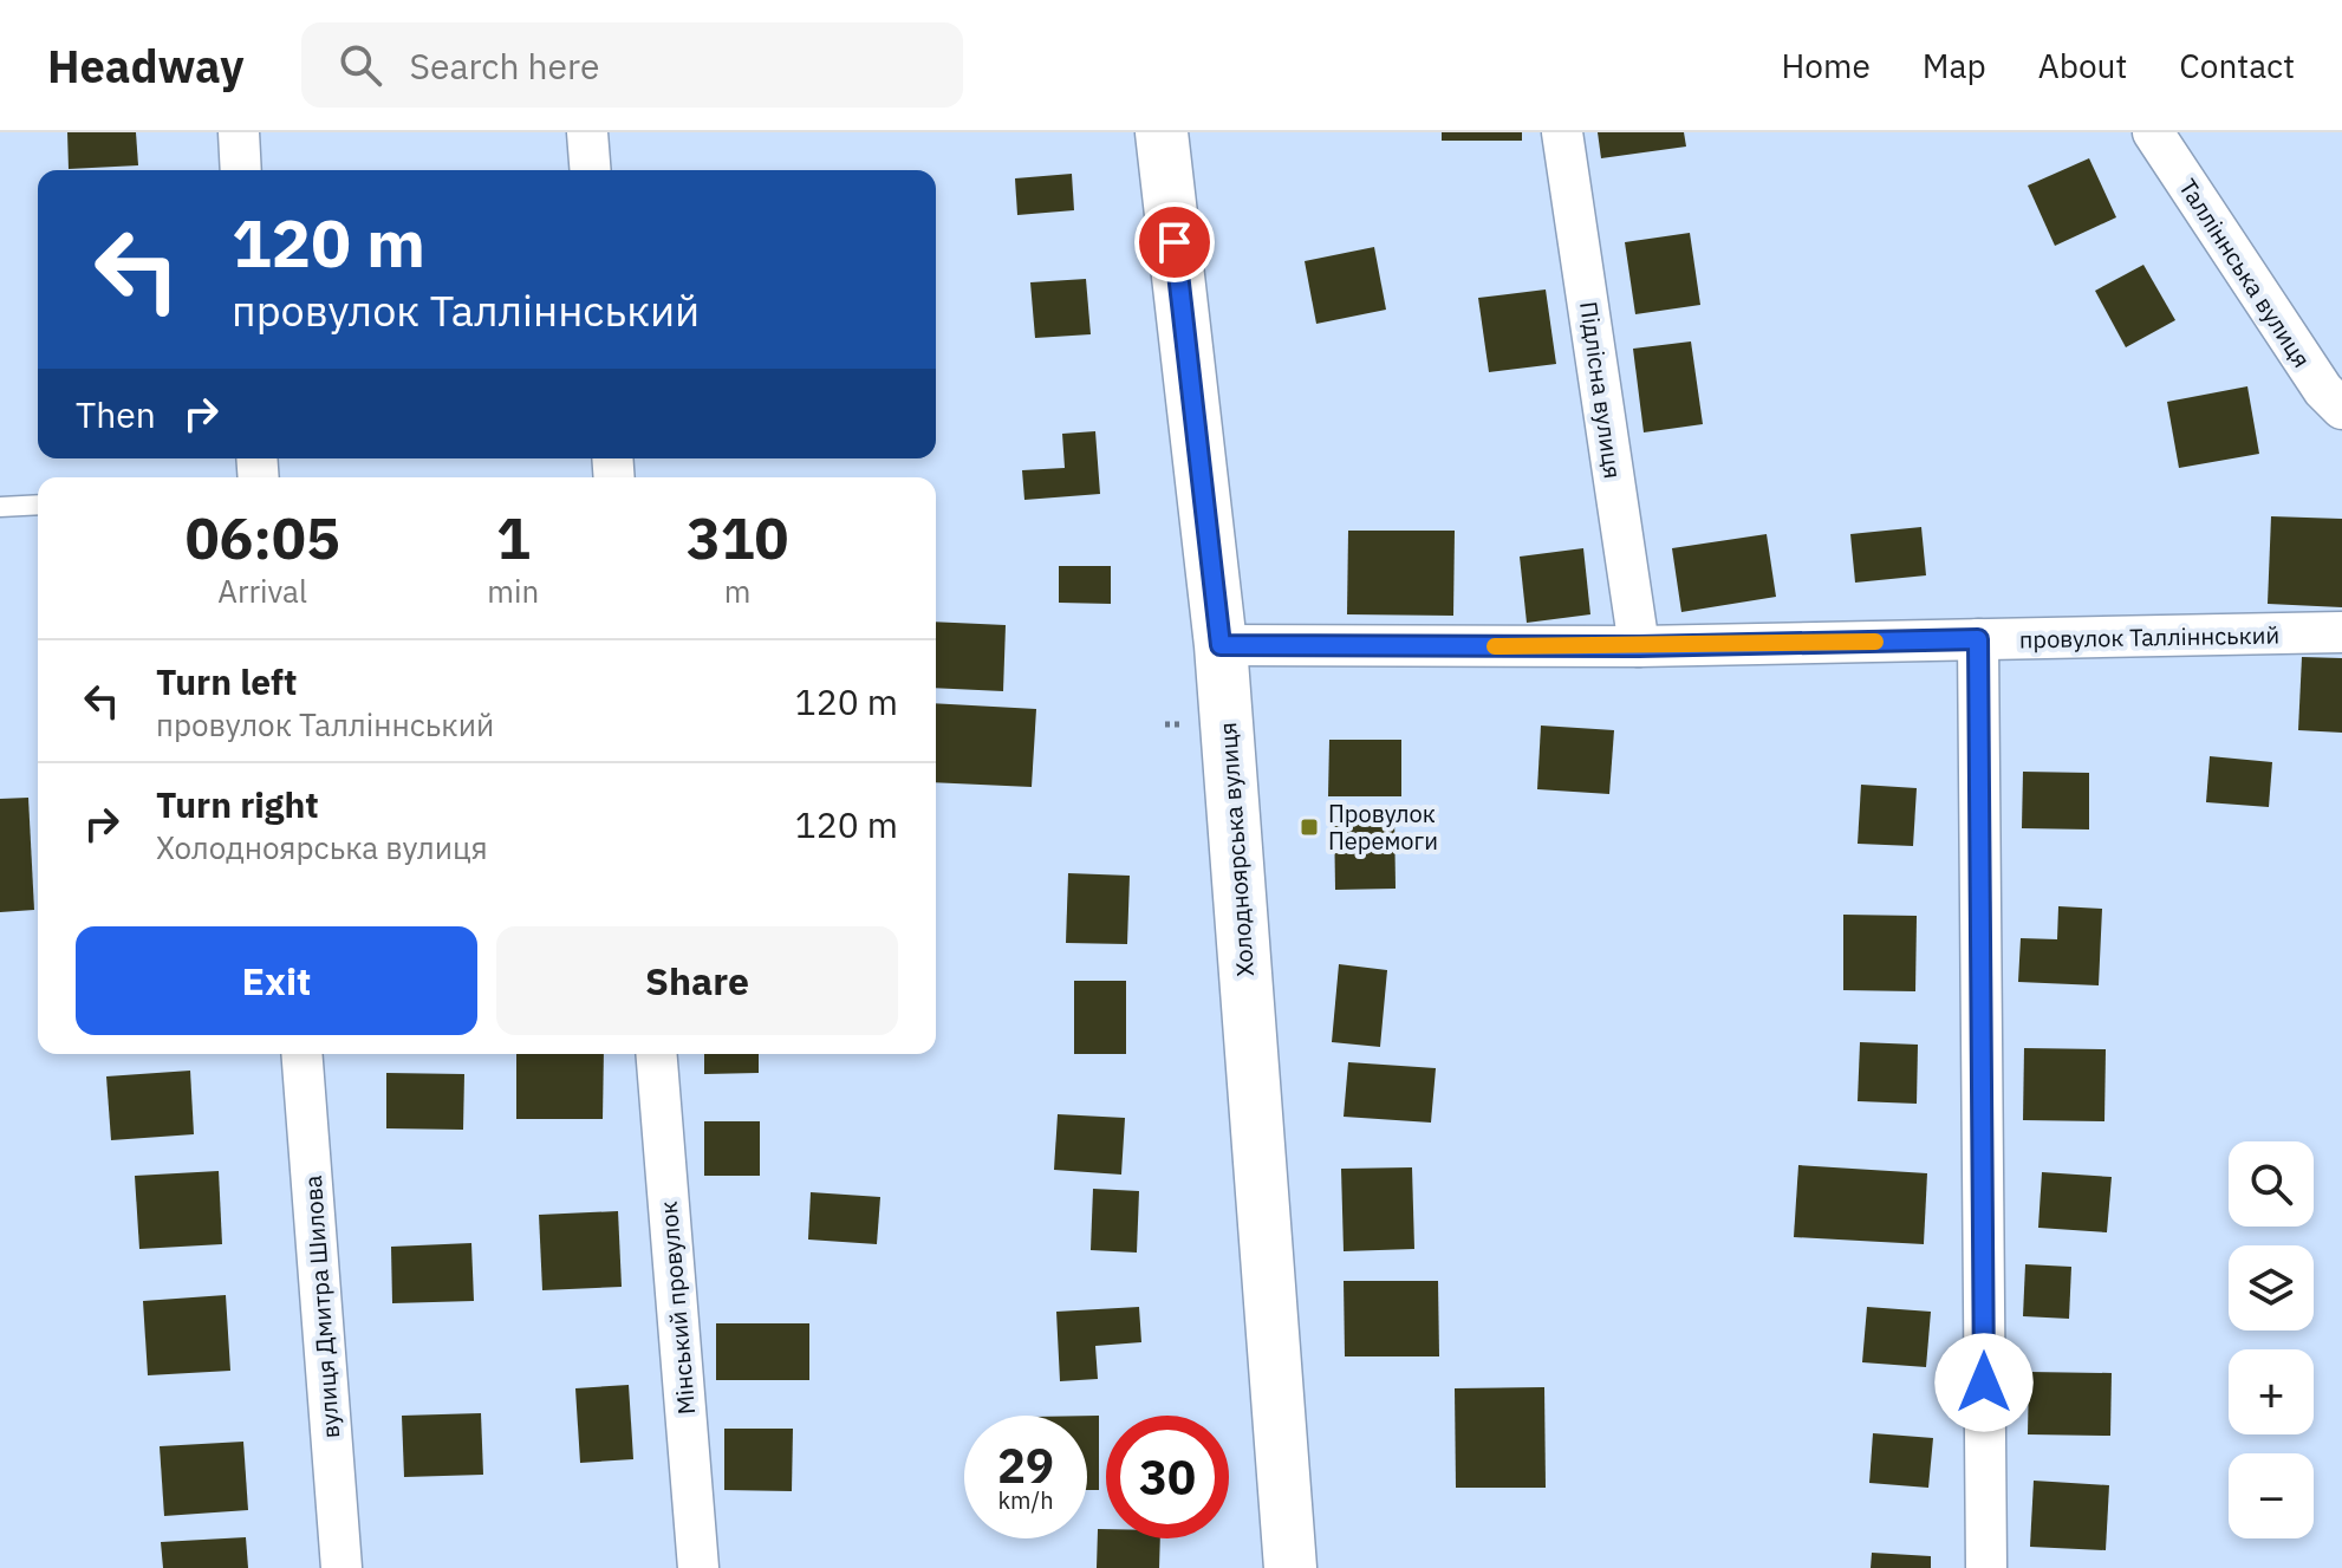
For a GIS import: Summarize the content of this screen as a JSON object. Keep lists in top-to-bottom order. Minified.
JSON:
{"streets":{"main road":["Холодноярська вулиця"],"street":["Талліннська вулиця","Підлісна вулиця","провулок Талліннський","вулиця Дмитра Шилова","Мінський провулок"]},"crossings":[["Підлісна вулиця","провулок Талліннський"],["провулок Талліннський","Холодноярська вулиця"]],"places":{"transit":["Провулок Перемоги"]},"page":{"header":"Headway","search":"Search here","nav":["Home","Map","About","Contact"],"turn":["120 m","провулок Талліннський"],"then":"Then","eta":["06:05","Arrival","1","min","310","m"],"list":[{"name":"Turn left","note":"провулок Талліннський","value":"120 m"},{"name":"Turn right","note":"Холодноярська вулиця","value":"120 m"}],"buttons":["Exit","Share"],"map_buttons":["+","−"],"speed":"29 km/h","limit":"30"}}
